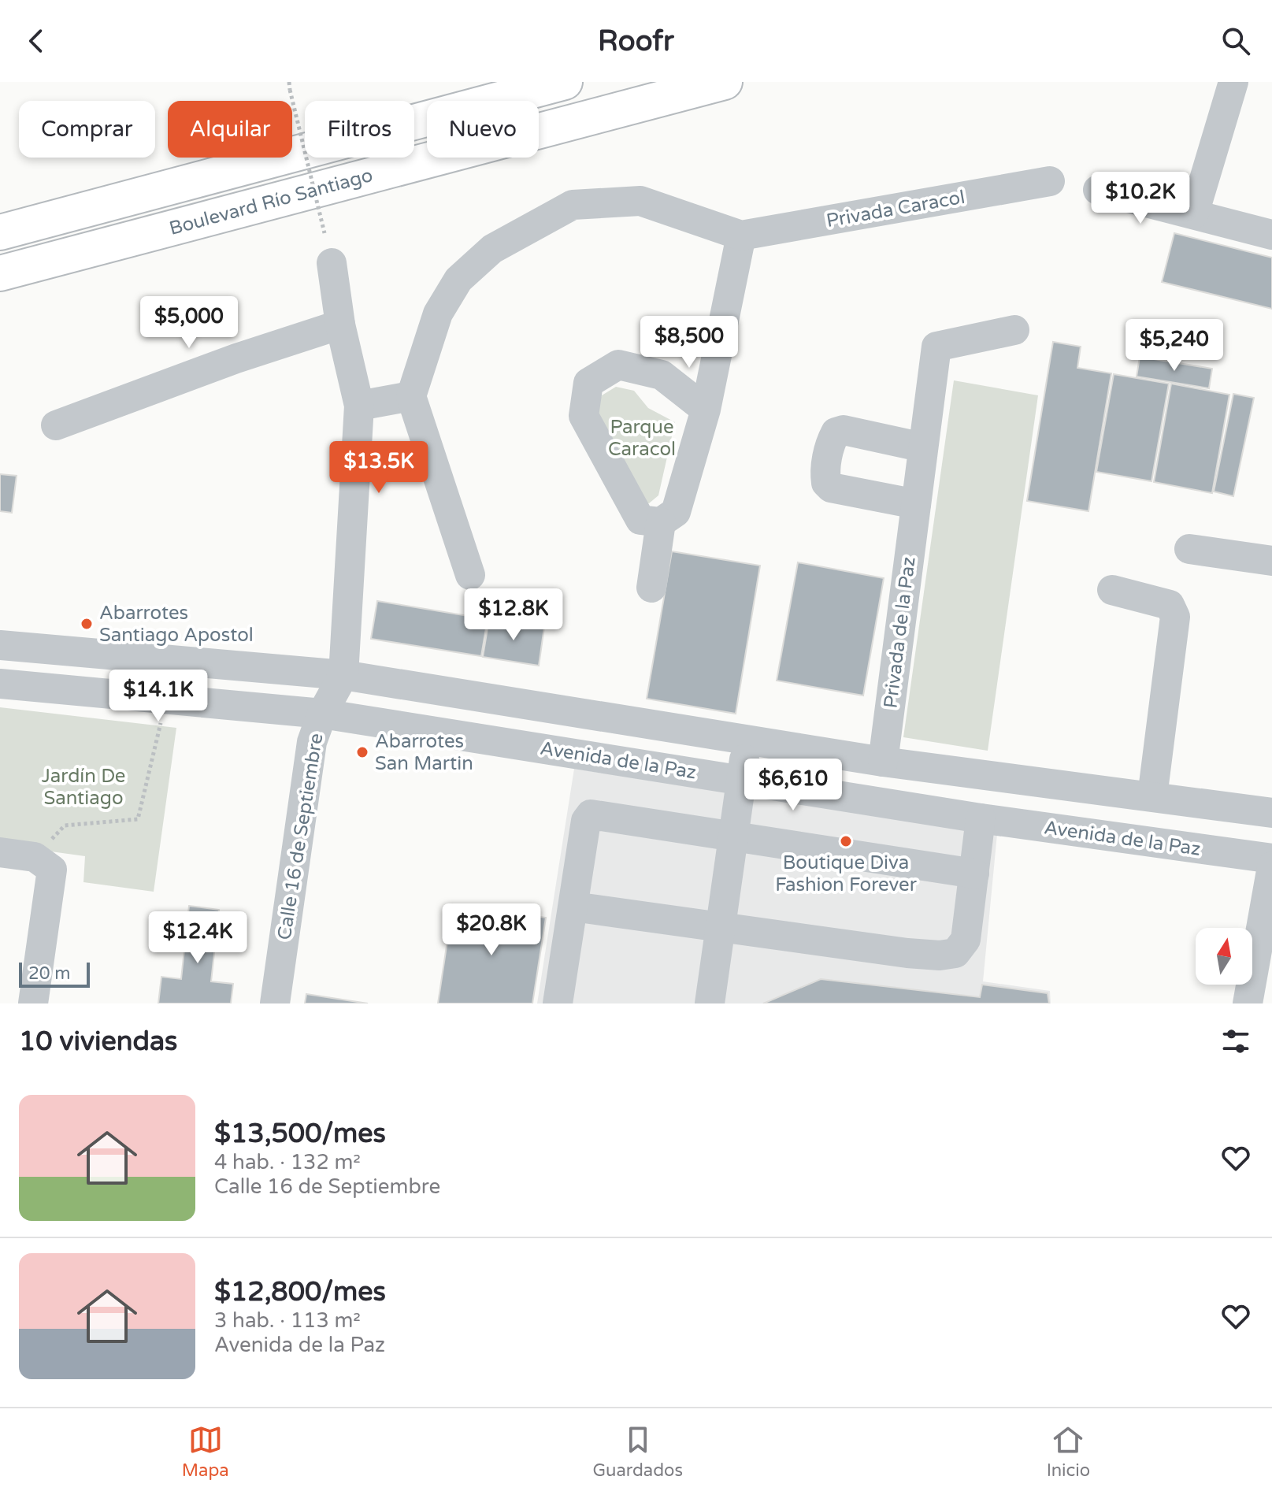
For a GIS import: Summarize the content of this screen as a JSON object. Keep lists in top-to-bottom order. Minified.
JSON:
{"streets":{"main road":["Boulevard Río Santiago"],"street":["Privada Caracol","Privada de la Paz","Avenida de la Paz","Calle 16 de Septiembre"]},"crossings":[["Avenida de la Paz","Calle 16 de Septiembre"]],"parks":["Parque Caracol","Jardín De Santiago"],"places":["Abarrotes Santiago Apostol","Abarrotes San Martin","Boutique Diva Fashion Forever"],"scale_bar":"20 m","north":"top","page":{"header":"Roofr","chip":["Comprar","Alquilar","Filtros","Nuevo"],"price":["$10.2K","$5,000","$8,500","$5,240","$13.5K","$12.8K","$14.1K","$6,610","$20.8K","$12.4K"],"scale":"20 m","heading":"10 viviendas","list":[{"name":"$13,500/mes","note":"4 hab. · 132 m² · Calle 16 de Septiembre"},{"name":"$12,800/mes","note":"3 hab. · 113 m² · Avenida de la Paz"}],"tabs":["Mapa","Guardados","Inicio"]}}
